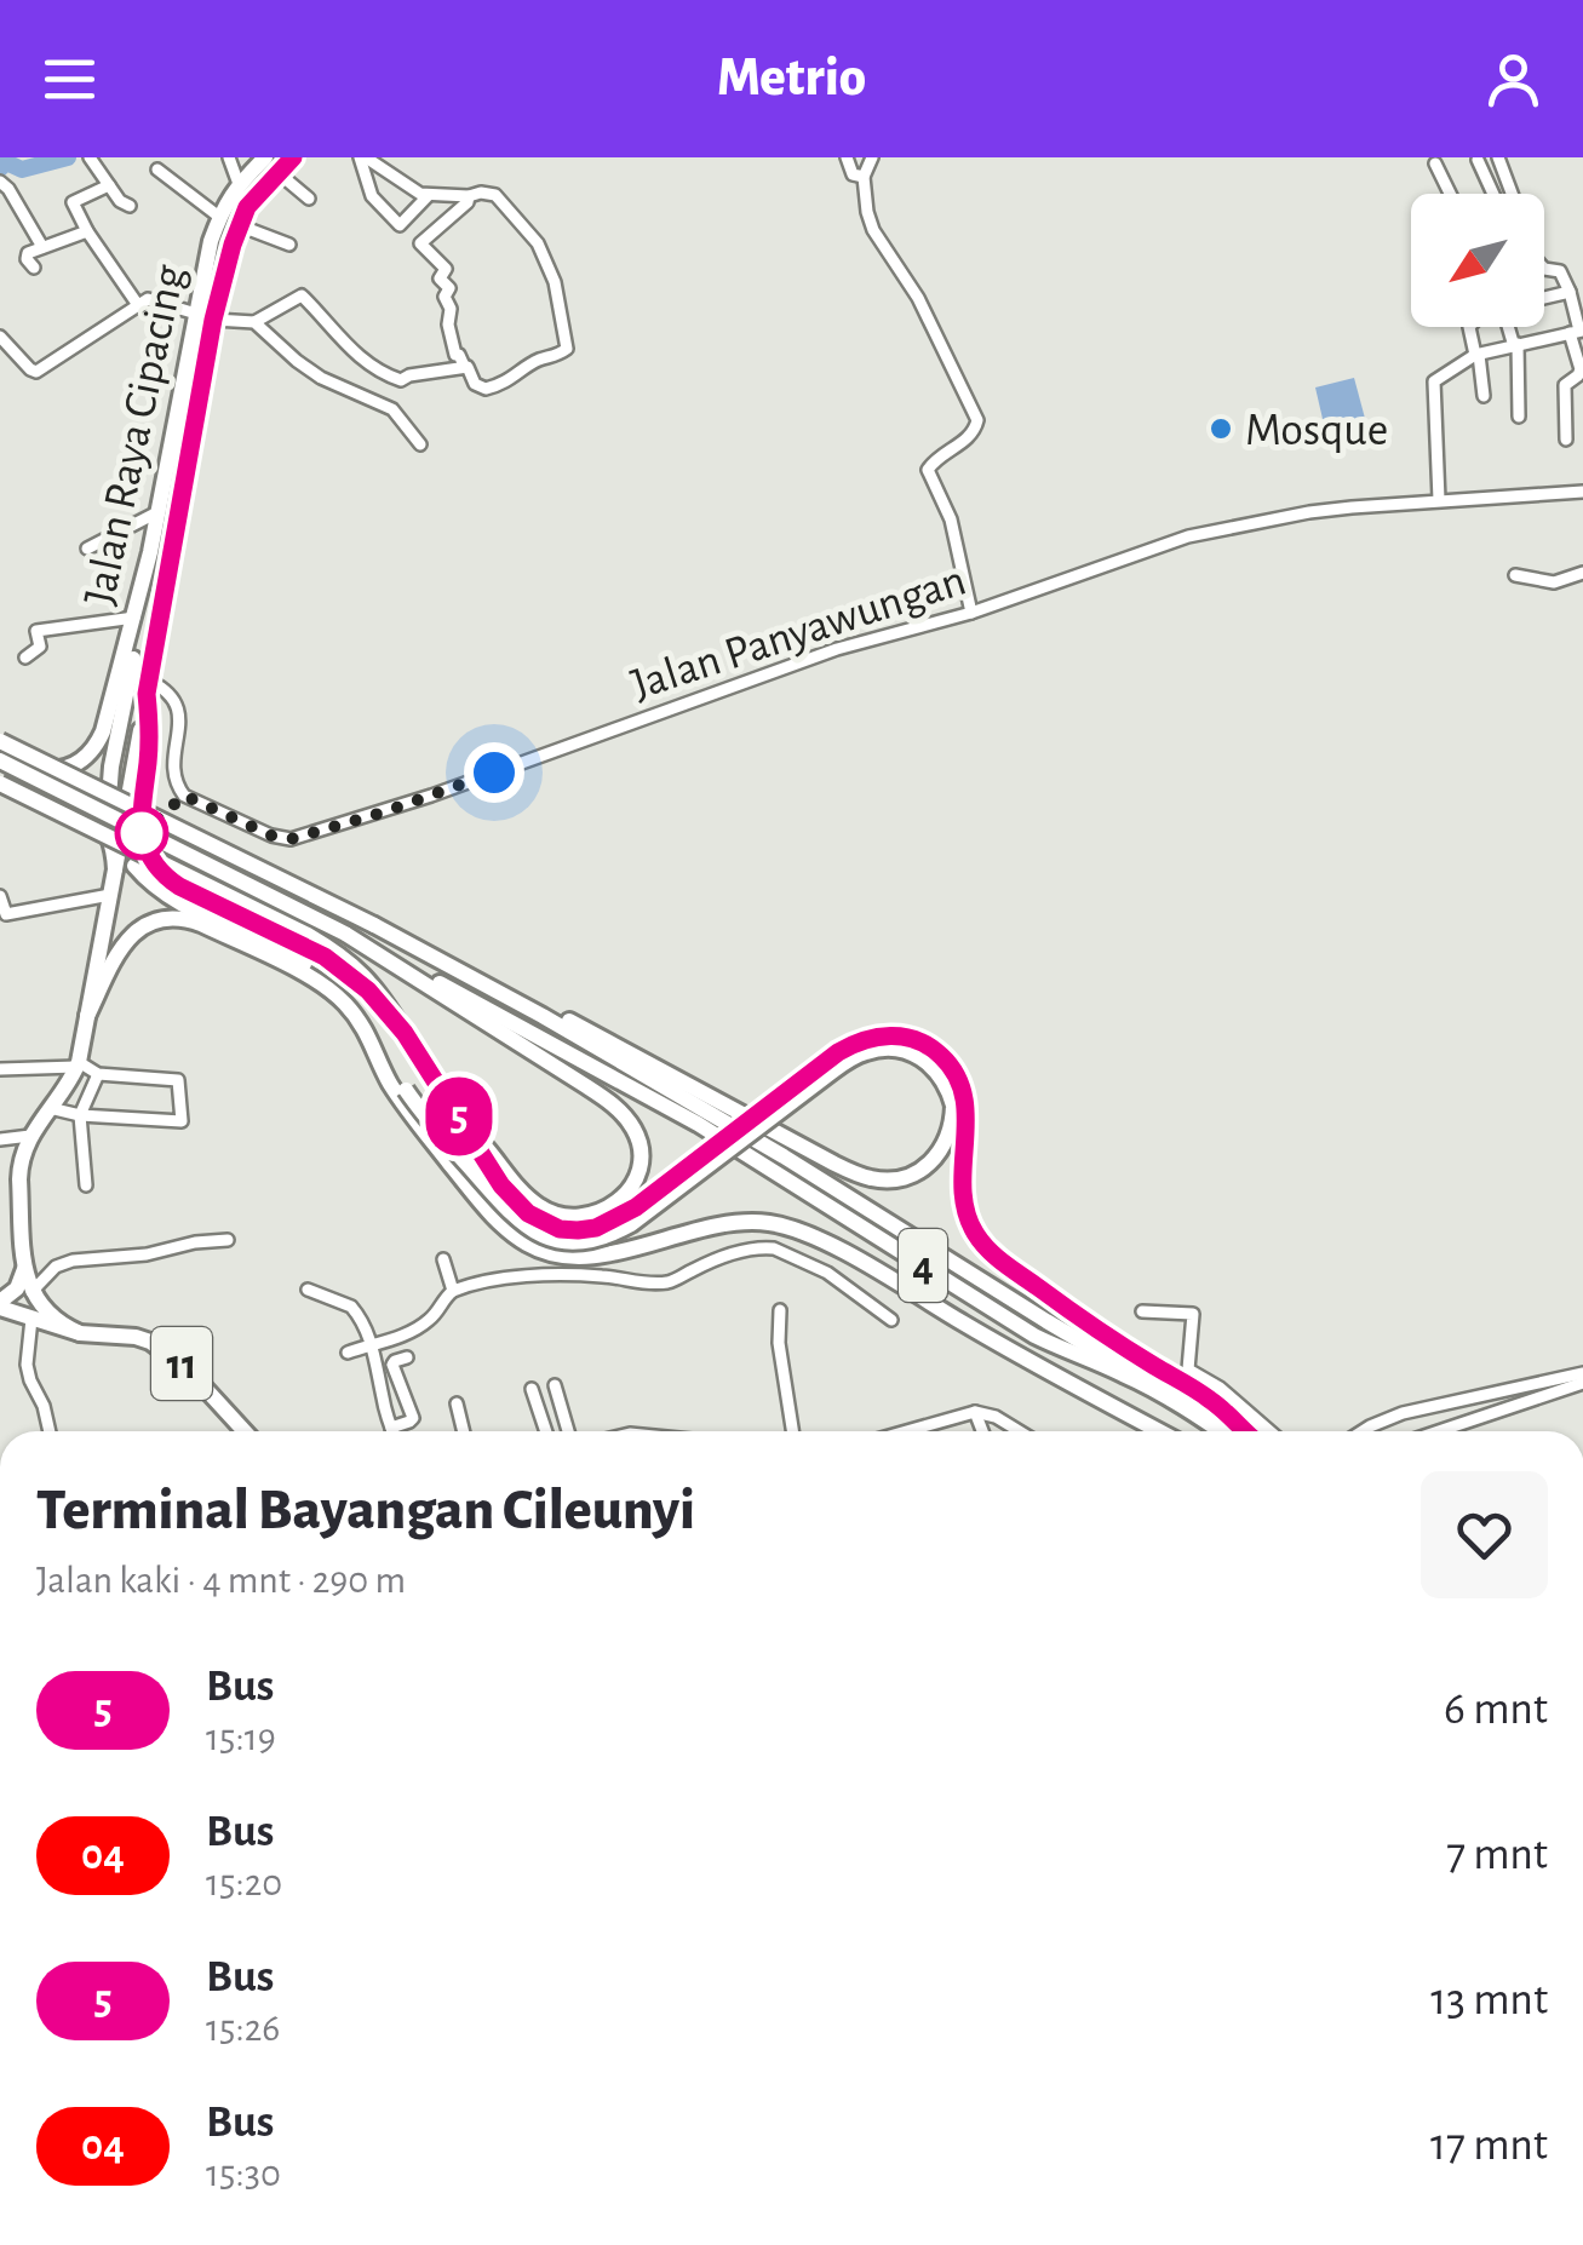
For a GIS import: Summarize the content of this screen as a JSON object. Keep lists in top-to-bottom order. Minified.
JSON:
{"streets":{"highway":["Jalan Raya Cipacing","4","11"],"street":["Jalan Panyawungan"]},"crossings":[["Jalan Raya Cipacing","Jalan Panyawungan"]],"places":["Mosque"],"lines":["bus line 5"],"north":"bottom left","page":{"header":"Metrio","on_map":"5","heading":["Terminal Bayangan Cileunyi","Jalan kaki · 4 mnt · 290 m"],"list":[{"mark":"5","name":"Bus","note":"15:19","value":"6 mnt"},{"mark":"04","name":"Bus","note":"15:20","value":"7 mnt"},{"mark":"5","name":"Bus","note":"15:26","value":"13 mnt"},{"mark":"04","name":"Bus","note":"15:30","value":"17 mnt"}]}}
